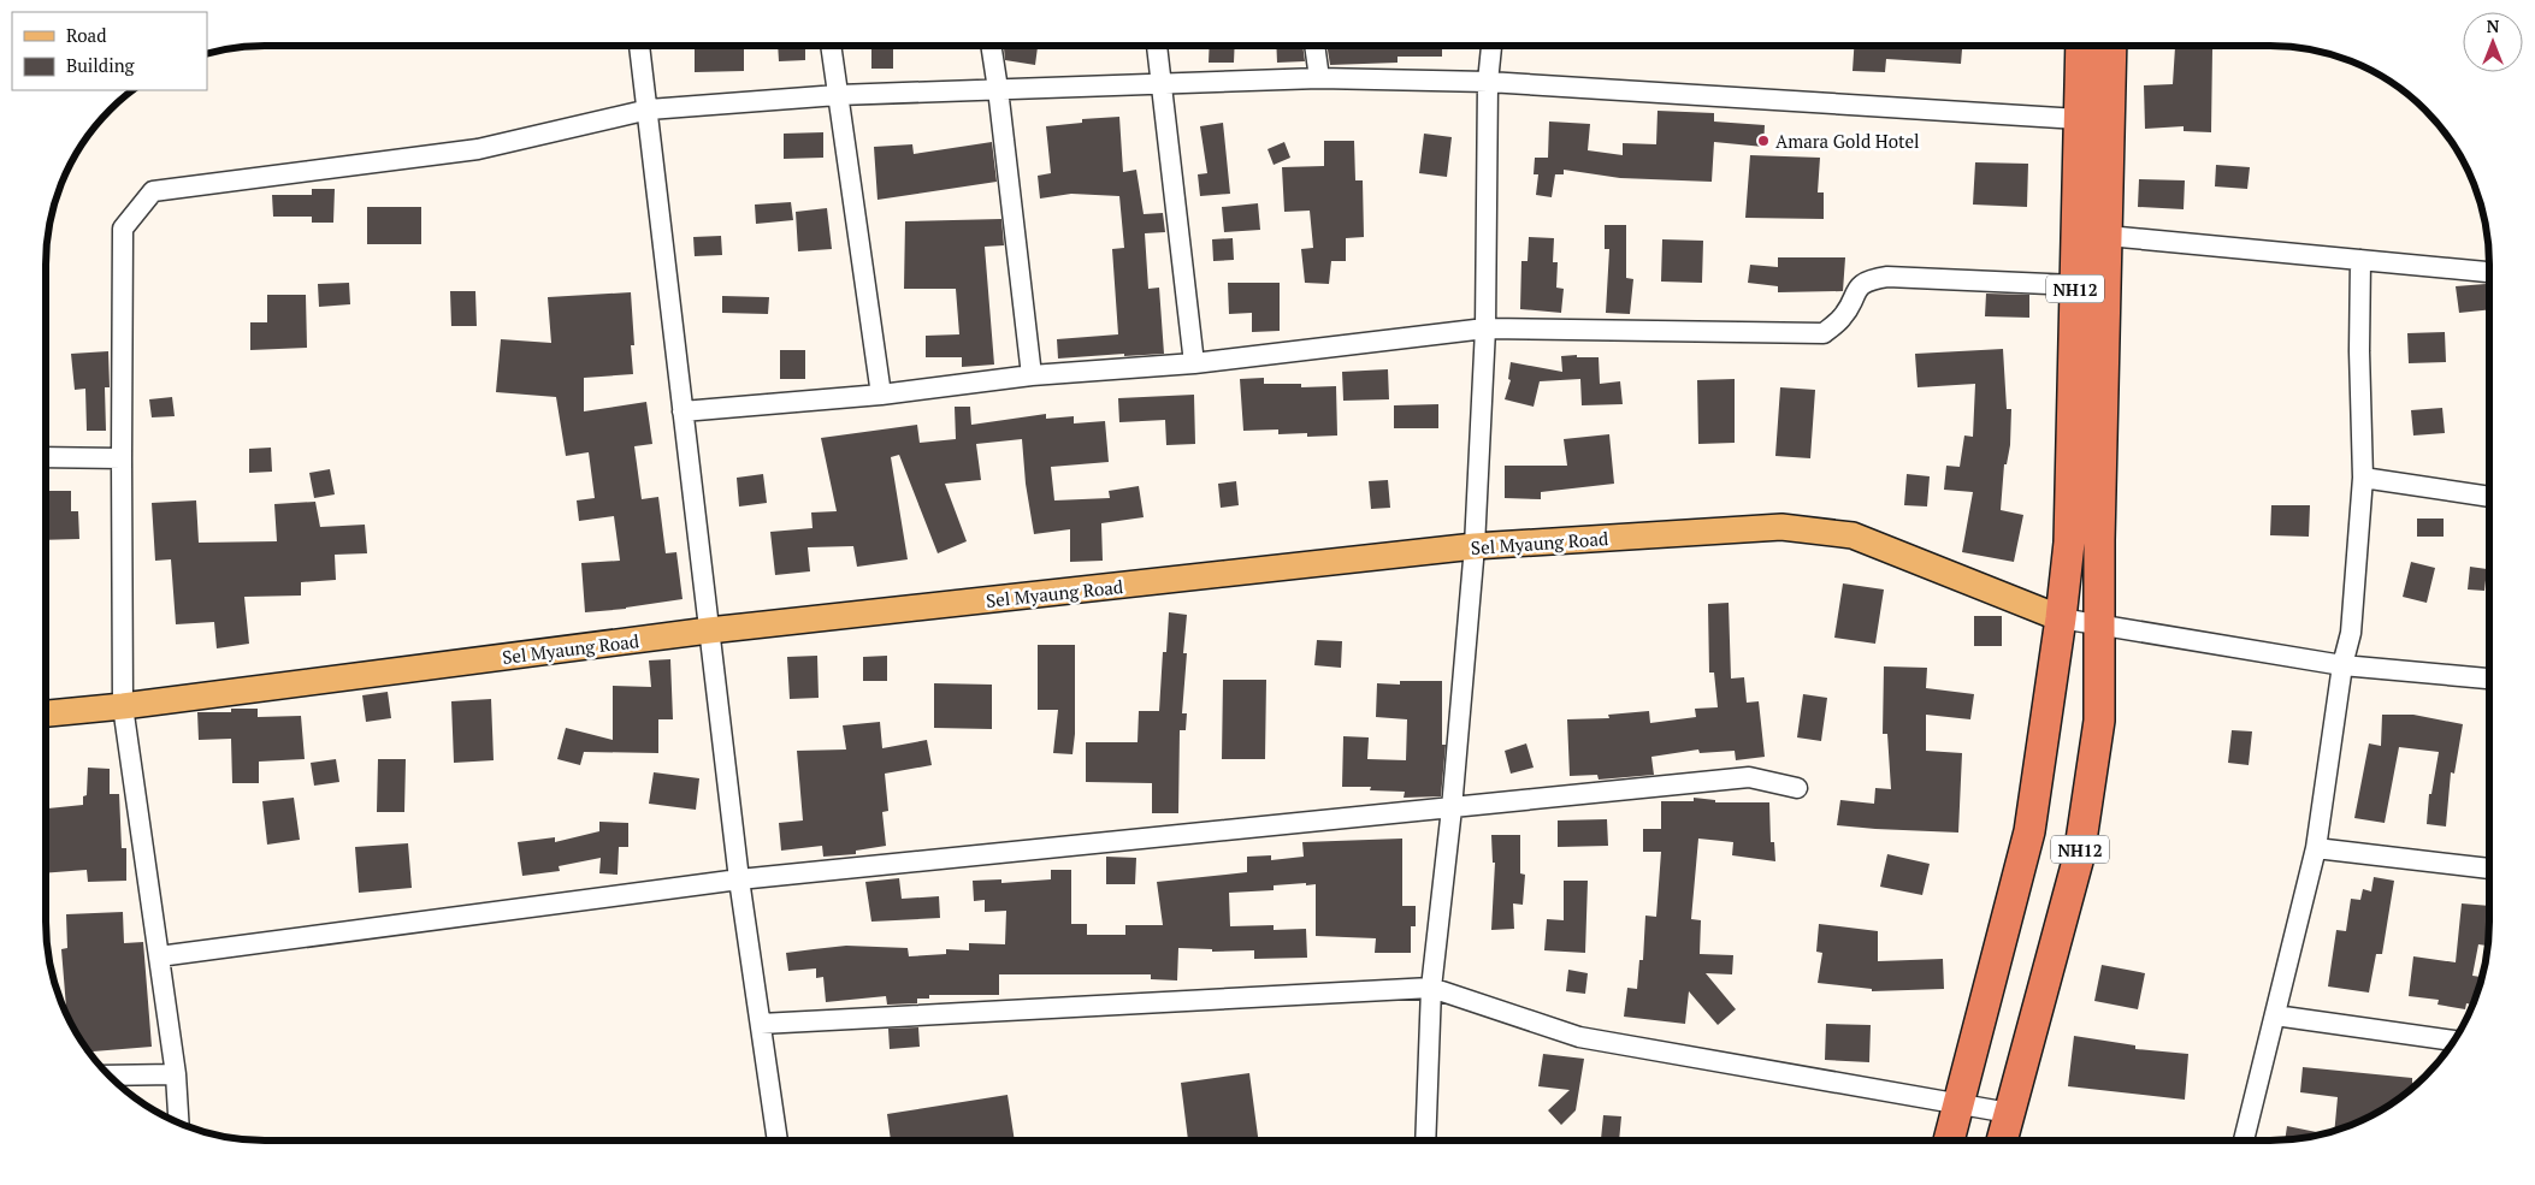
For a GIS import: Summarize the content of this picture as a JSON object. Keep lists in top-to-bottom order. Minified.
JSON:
{"streets":{"highway":["NH12"],"main road":["Sel Myaung Road"]},"crossings":[["NH12","Sel Myaung Road"]],"places":["Amara Gold Hotel"],"legend":["Road","Building"],"north":"top"}
